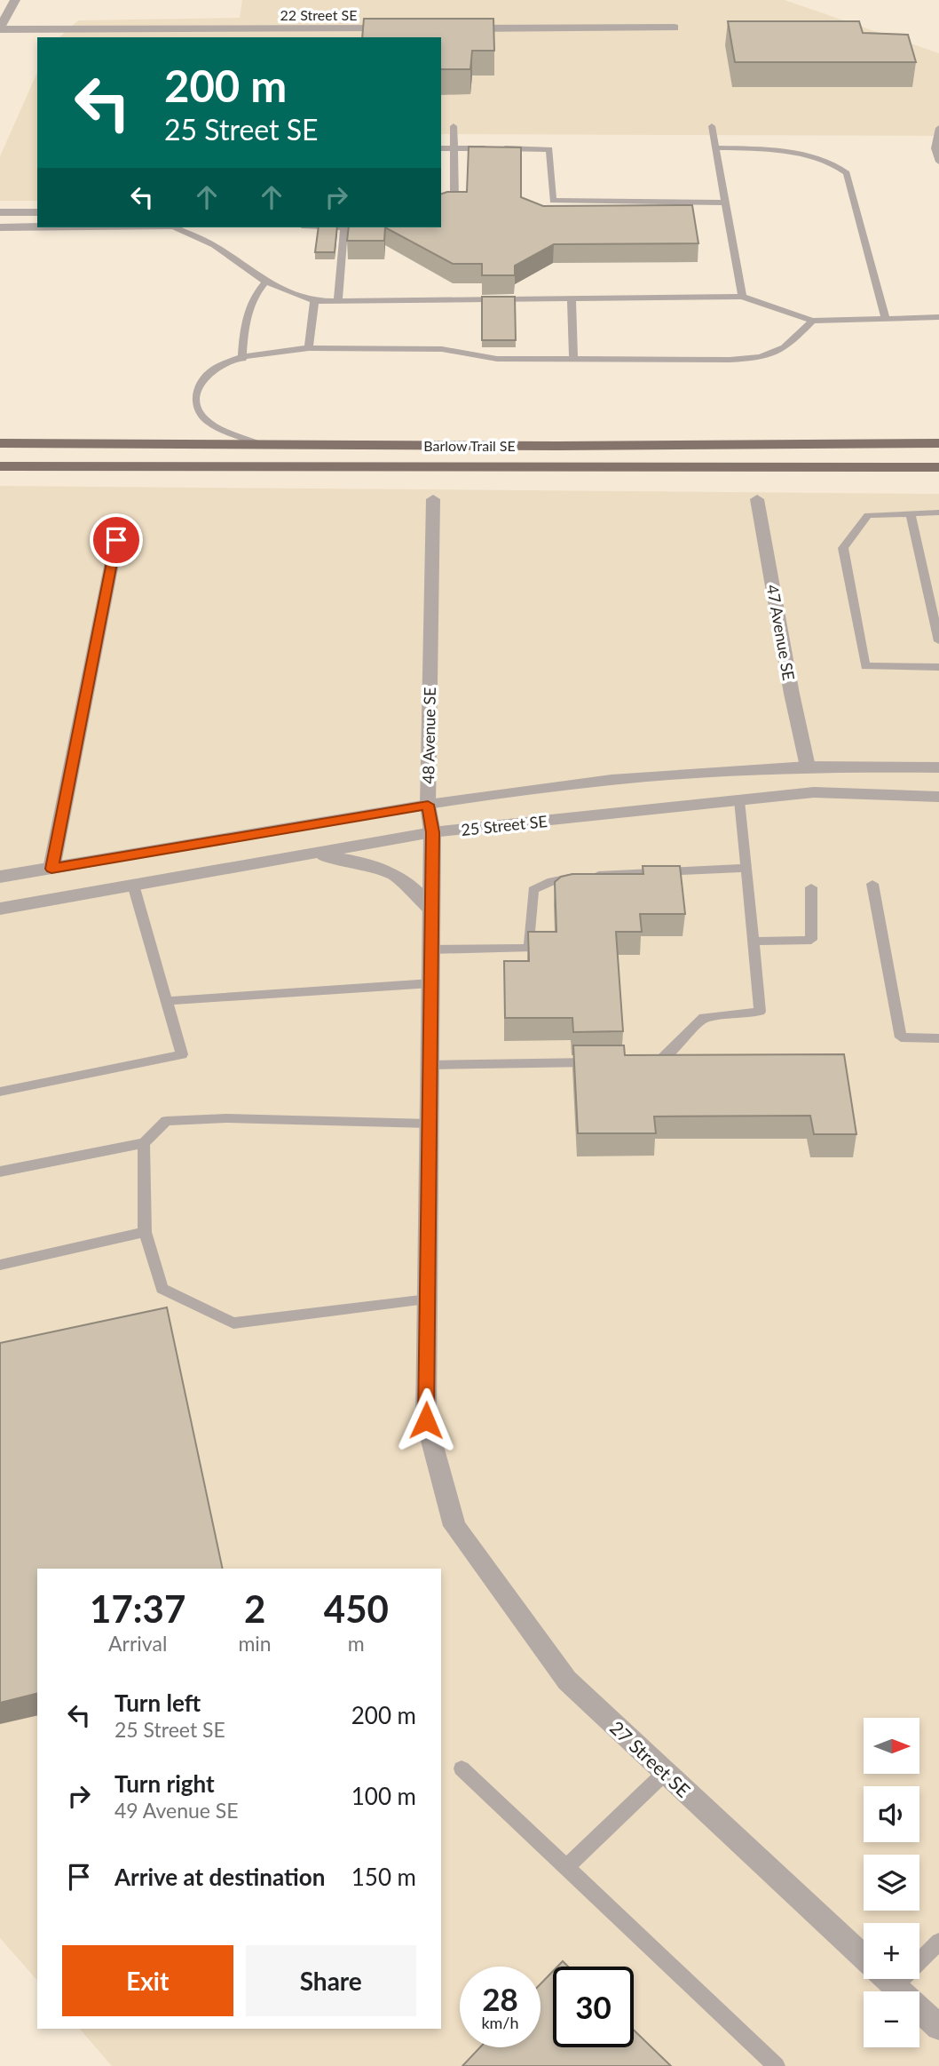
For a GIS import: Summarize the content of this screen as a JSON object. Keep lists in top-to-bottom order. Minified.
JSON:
{"streets":{"main road":["Barlow Trail SE"],"street":["22 Street SE","47 Avenue SE","48 Avenue SE","25 Street SE","27 Street SE"]},"crossings":[["47 Avenue SE","25 Street SE"],["48 Avenue SE","25 Street SE"],["48 Avenue SE","27 Street SE"]],"north":"right","page":{"turn":["200 m","25 Street SE"],"eta":["17:37","Arrival","2","min","450","m"],"list":[{"name":"Turn left","note":"25 Street SE","value":"200 m"},{"name":"Turn right","note":"49 Avenue SE","value":"100 m"},{"name":"Arrive at destination","value":"150 m"}],"map_buttons":["+","−"],"buttons":["Exit","Share"],"speed":"28 km/h","limit":"30"}}
